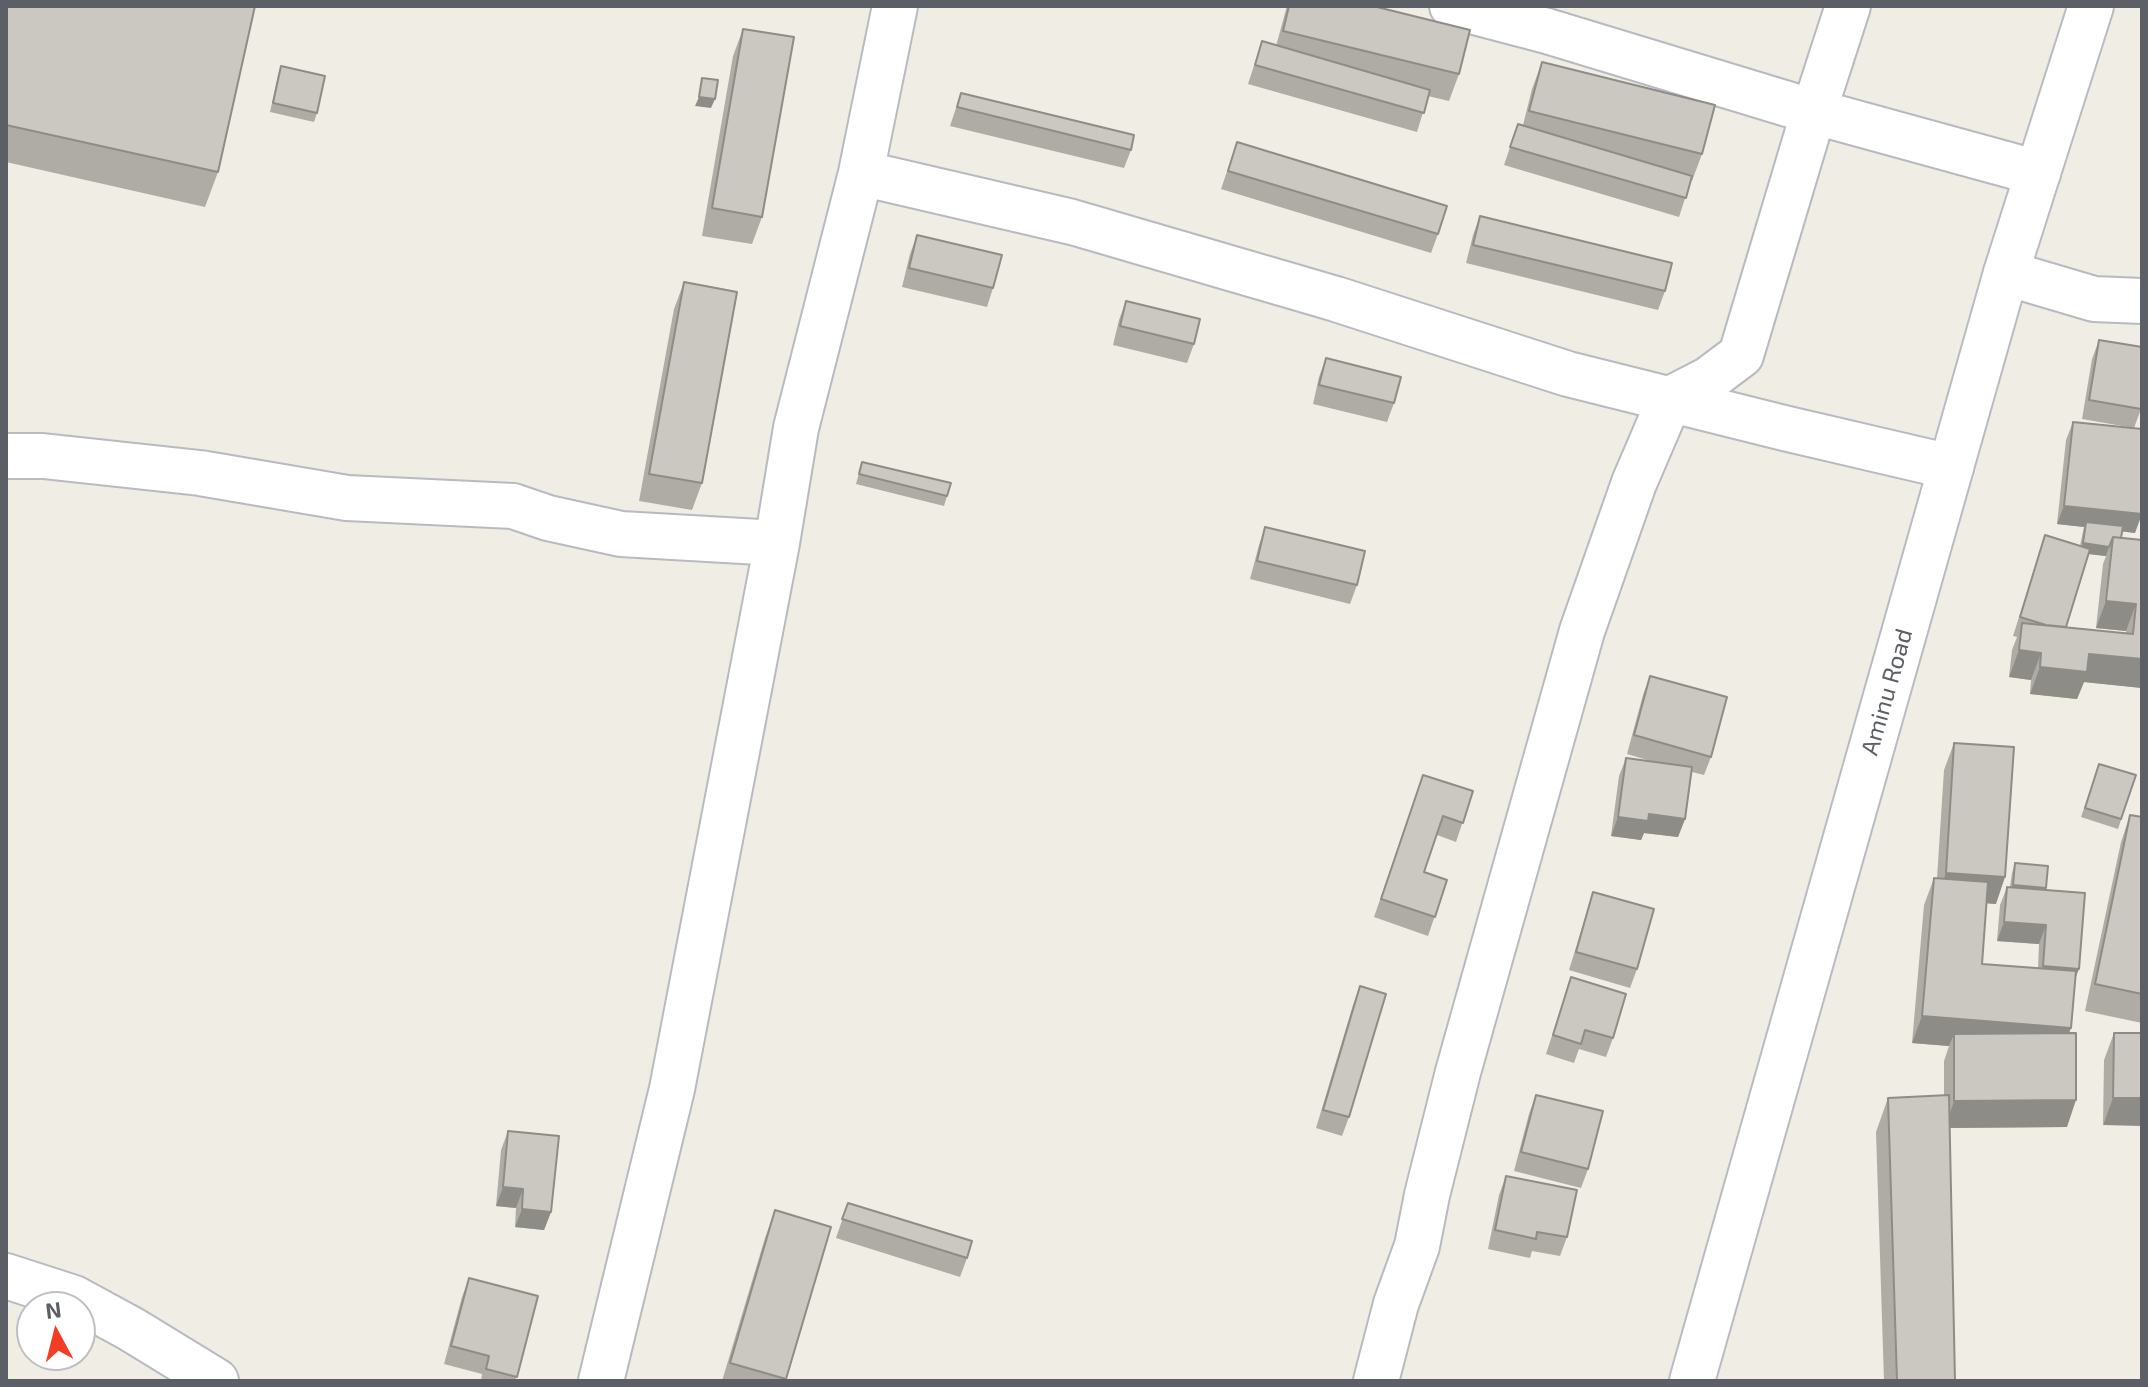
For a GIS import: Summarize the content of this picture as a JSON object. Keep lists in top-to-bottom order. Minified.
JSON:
{"streets":{"street":["Aminu Road"]},"north":"top"}
